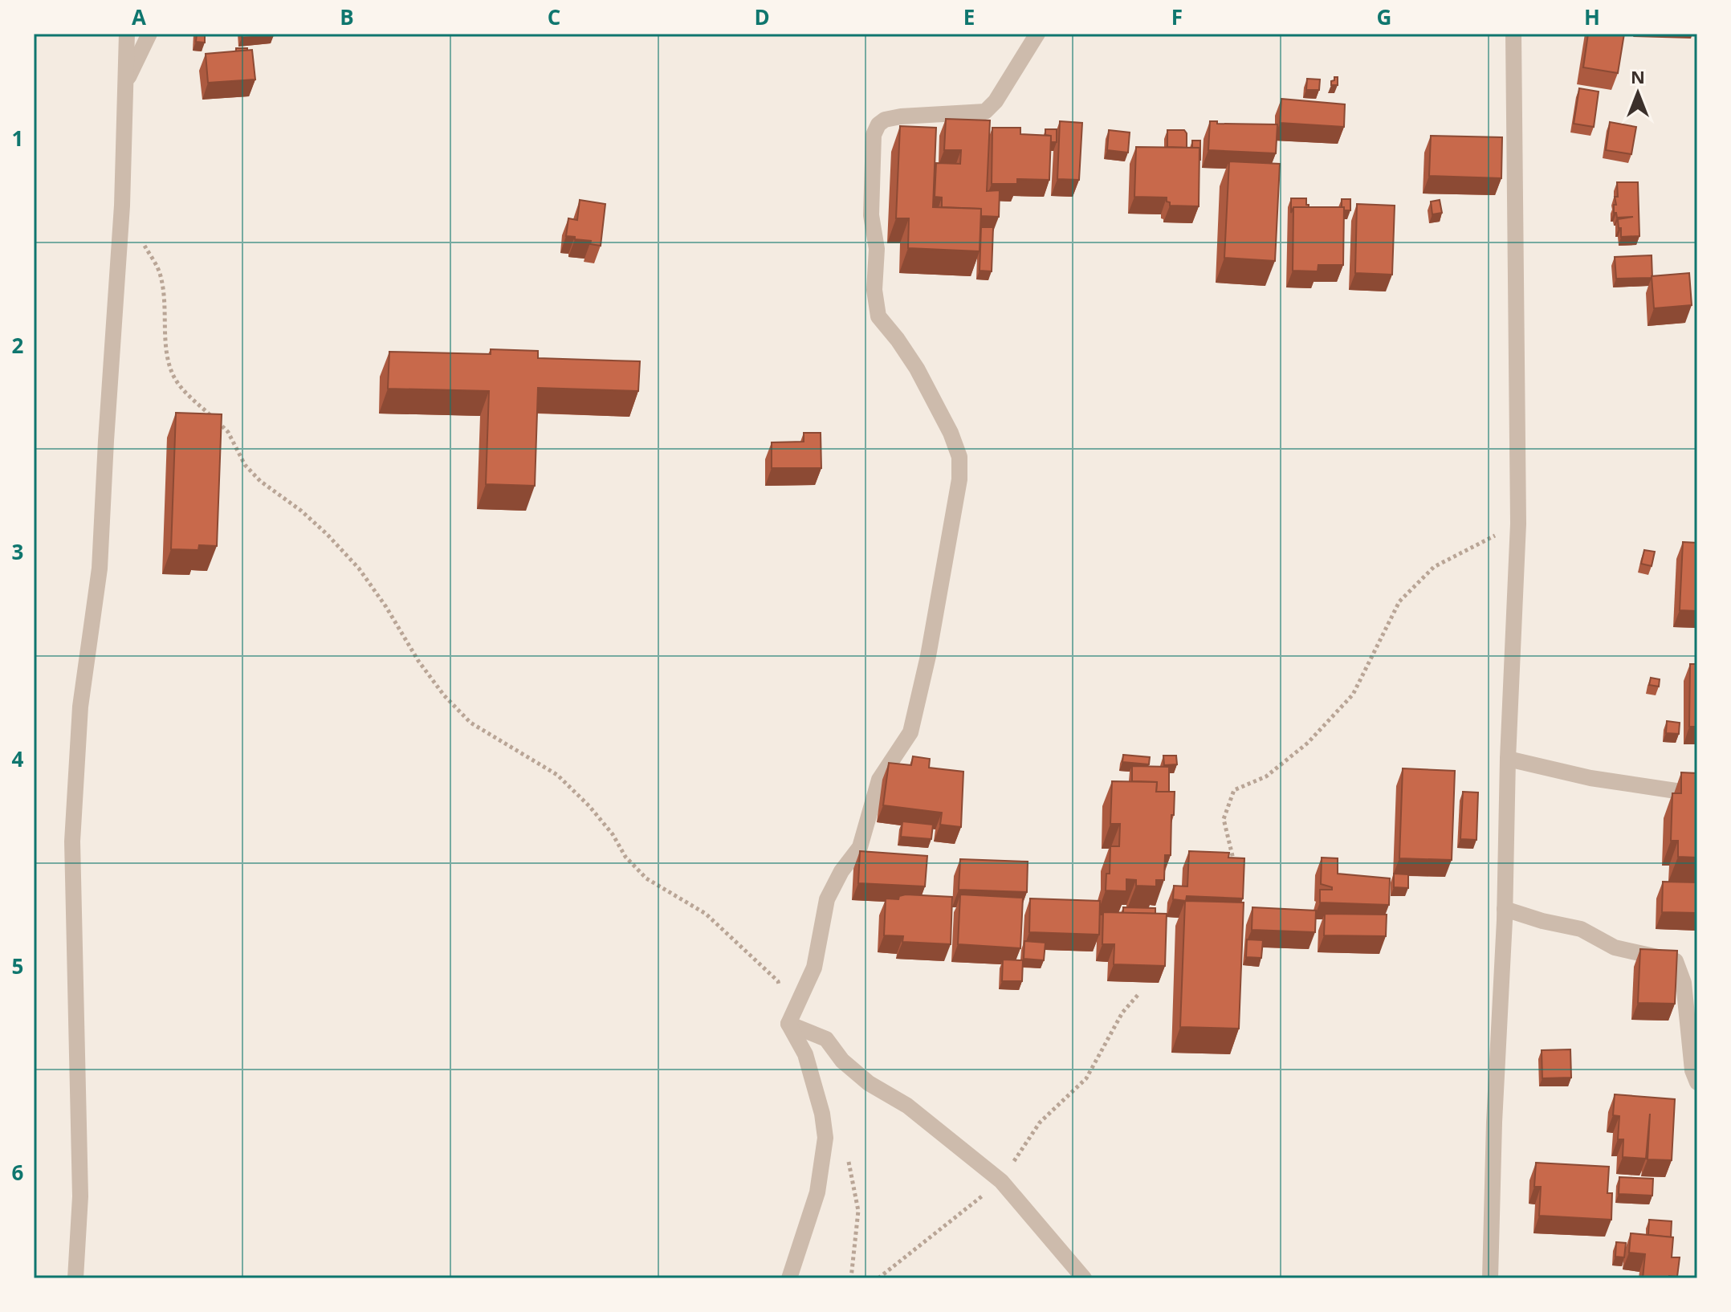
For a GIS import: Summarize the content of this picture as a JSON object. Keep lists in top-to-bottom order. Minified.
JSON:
{"north":"top","grid":{"columns":["A","B","C","D","E","F","G","H"],"rows":["1","2","3","4","5","6"]}}
